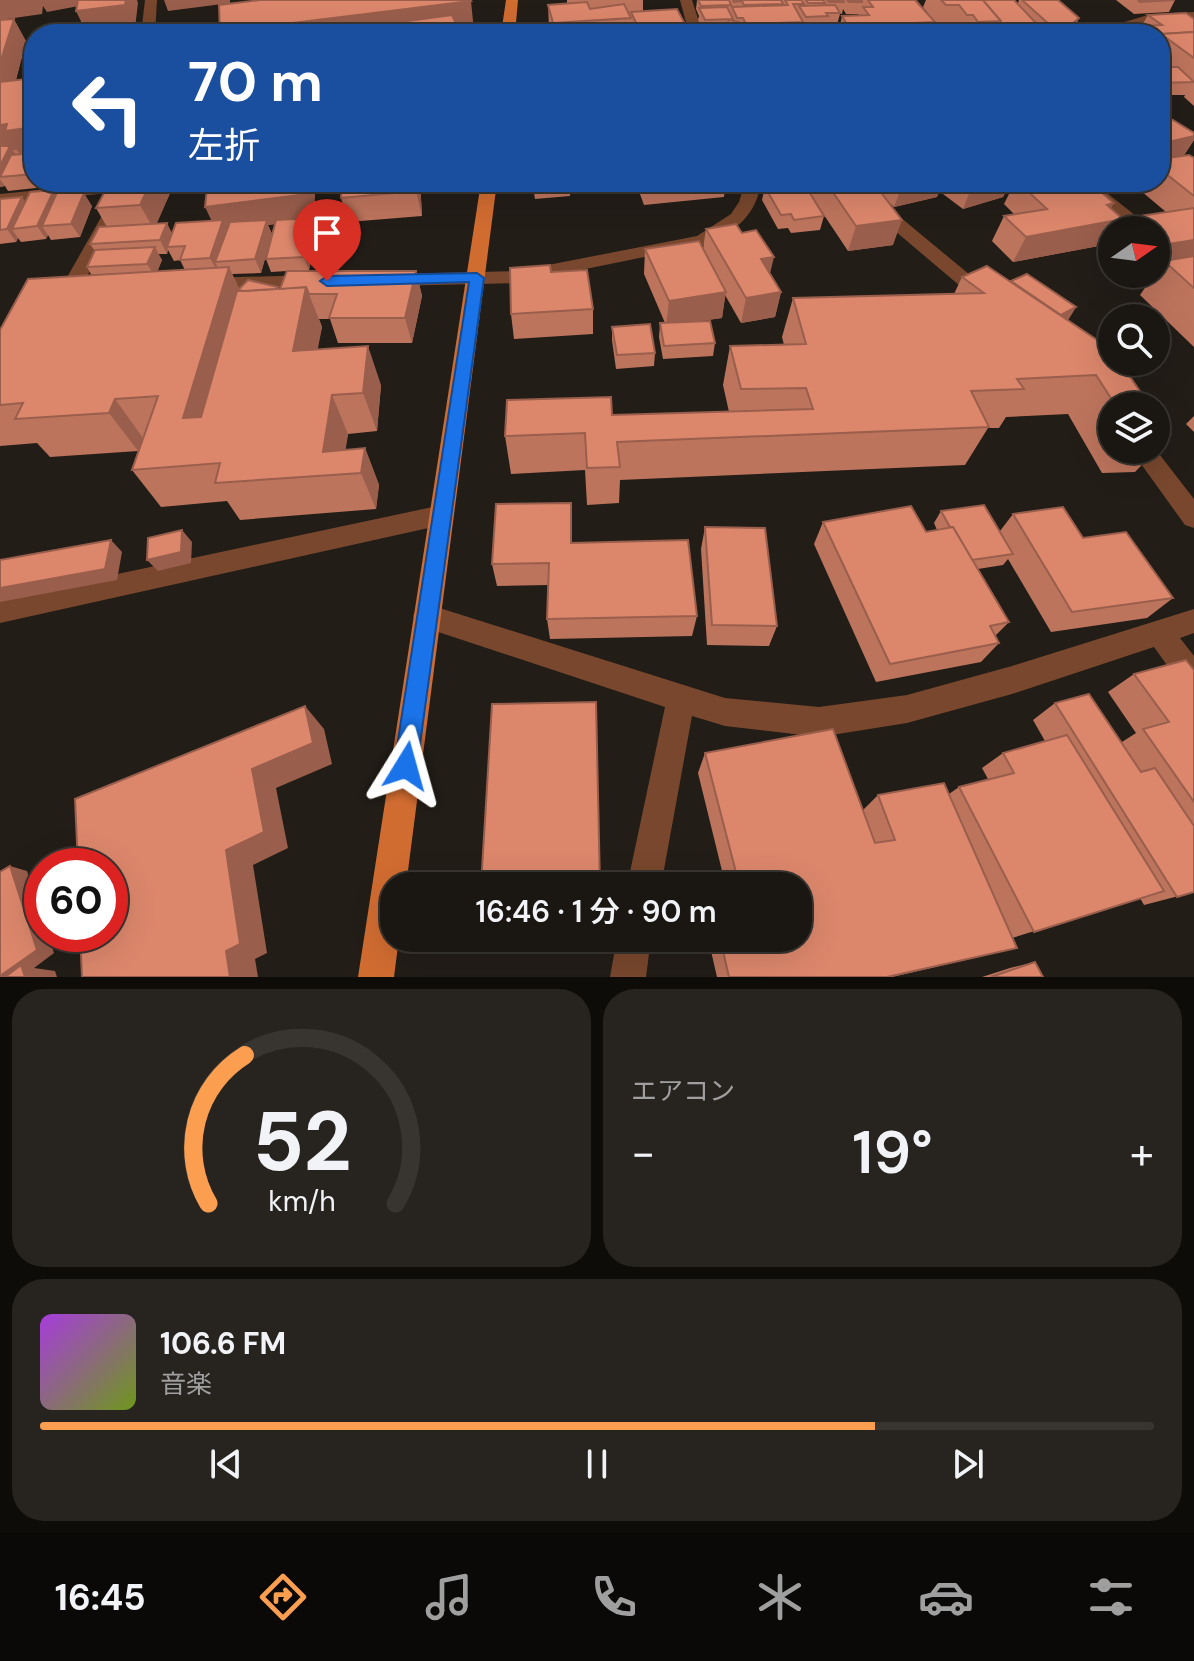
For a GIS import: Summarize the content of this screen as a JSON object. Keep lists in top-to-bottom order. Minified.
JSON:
{"north":"right","page":{"turn":["70 m","左折"],"limit":"60","trip":"16:46 · 1 分 · 90 m","tile":"エアコン","heat":["−","19°","+"],"song":["106.6 FM","音楽"],"tabs":"16:45","gauge":["52","km/h"]}}
